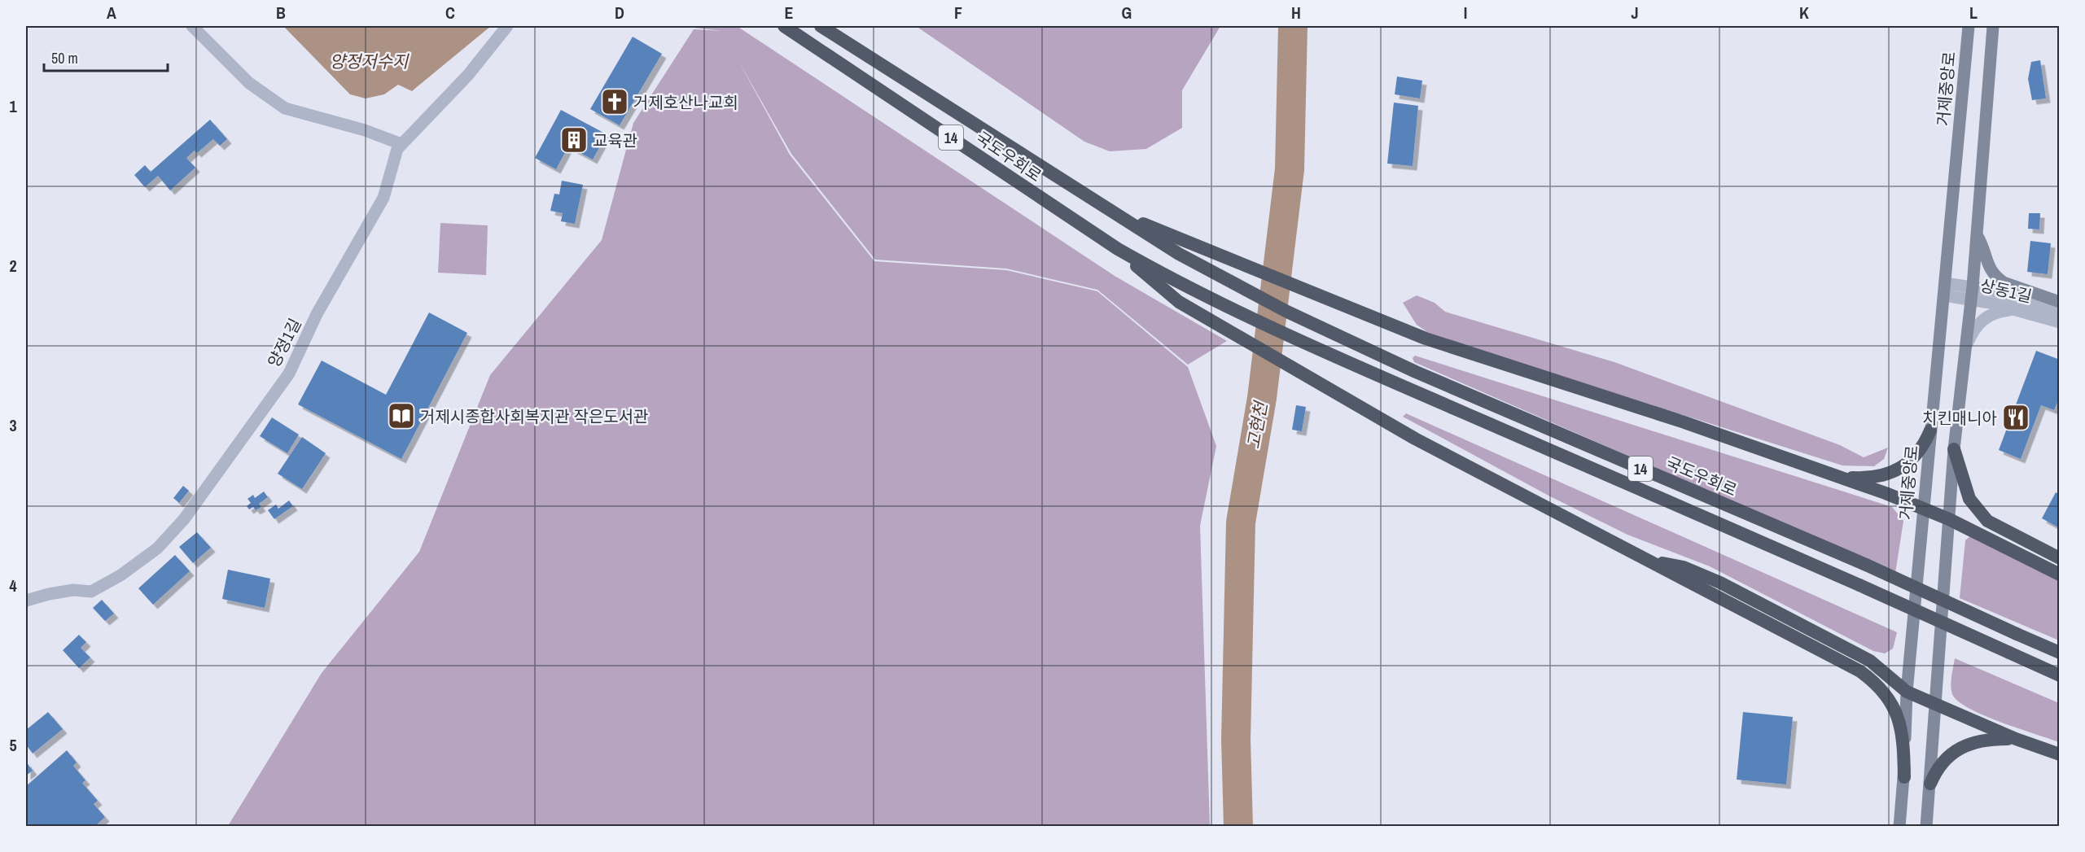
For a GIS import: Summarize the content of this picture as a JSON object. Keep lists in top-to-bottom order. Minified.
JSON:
{"streets":{"highway":["14","국도우회로"],"main road":["거제중앙로"],"street":["상동1길","양정1길"]},"crossings":[["거제중앙로","상동1길"],["14","국도우회로"]],"water":["양정저수지","고현천"],"places":{"church":["거제호산나교회"],"building":["교육관"],"library":["거제시종합사회복지관 작은도서관"],"restaurant":["치킨매니아"]},"scale_bar":"50 m","grid":{"columns":["A","B","C","D","E","F","G","H","I","J","K","L"],"rows":["1","2","3","4","5"]}}
